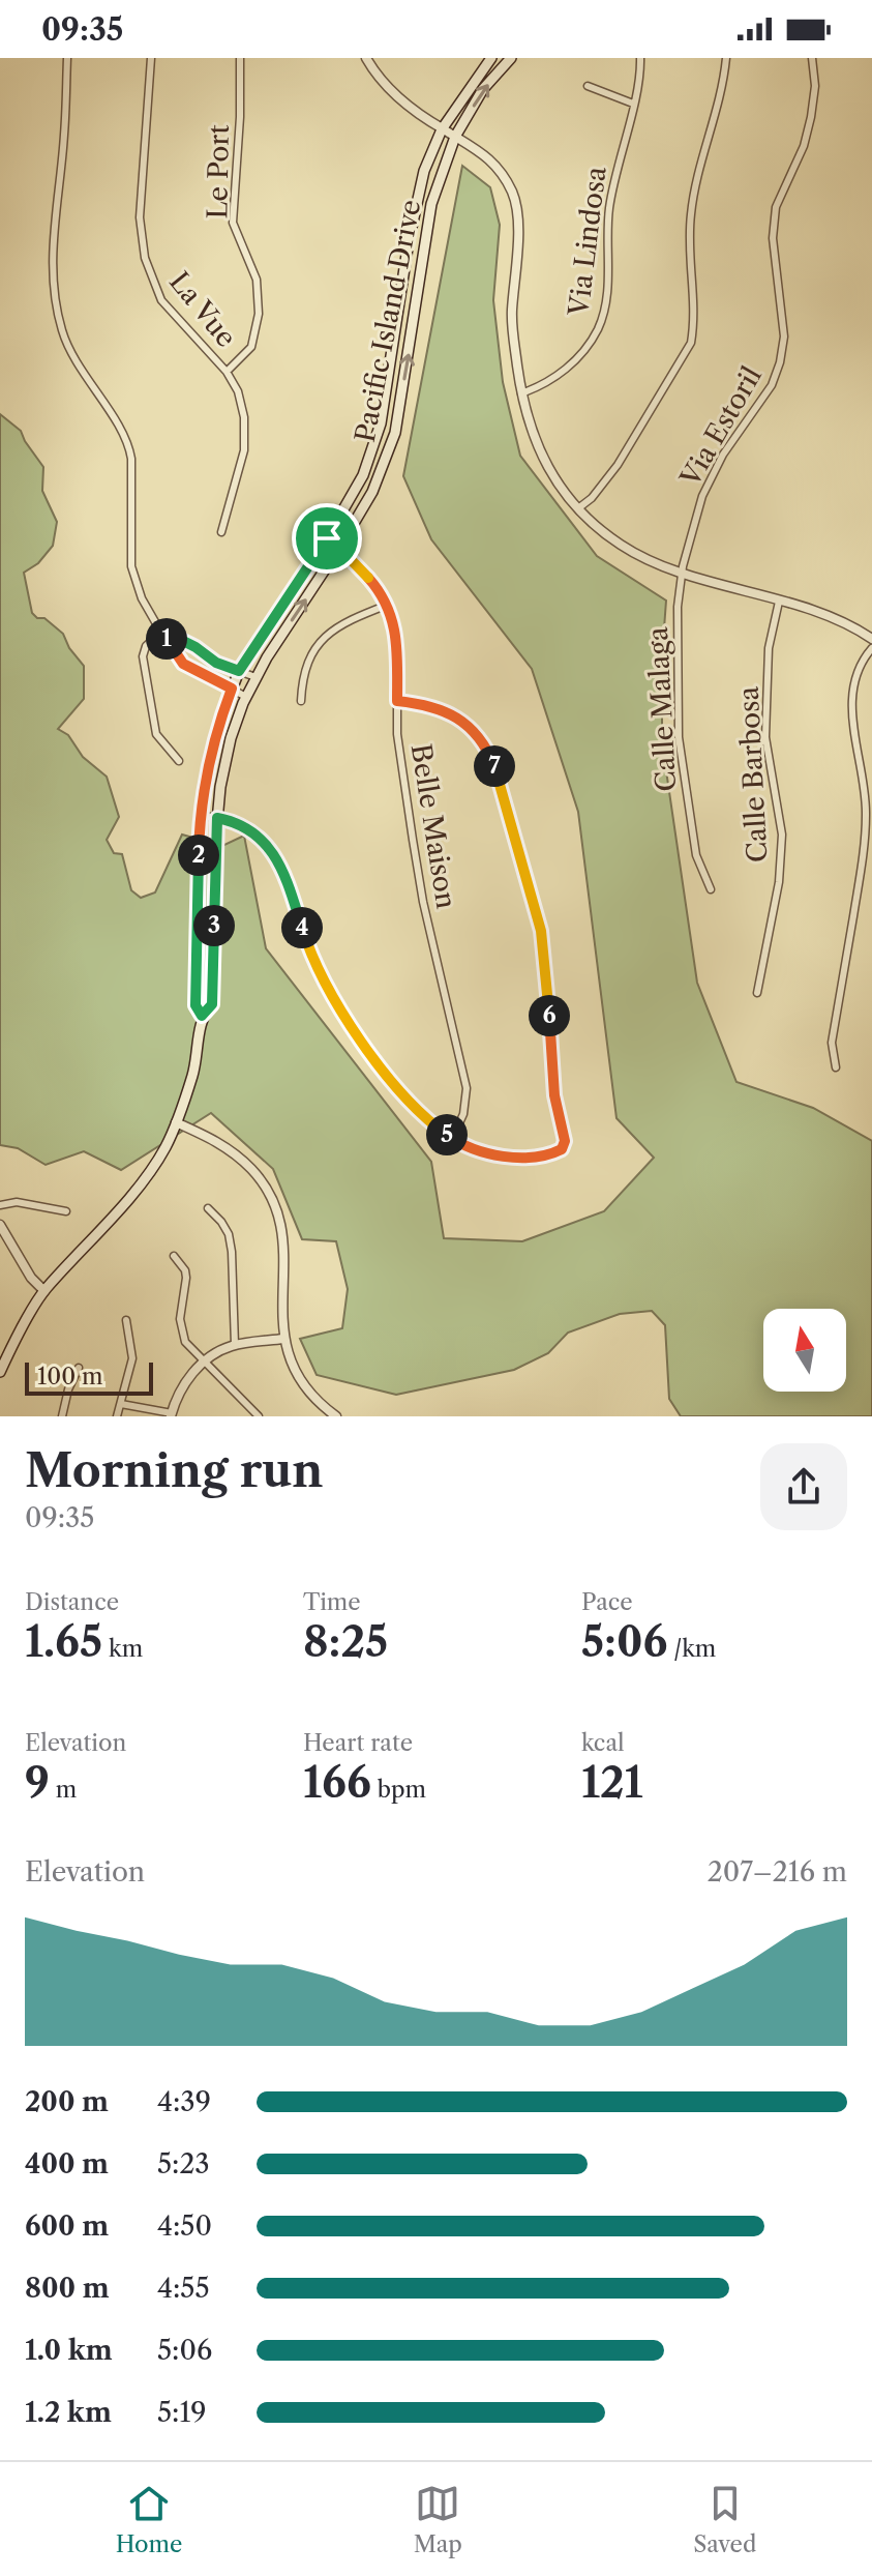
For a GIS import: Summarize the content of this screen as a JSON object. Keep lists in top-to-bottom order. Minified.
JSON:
{"streets":{"main road":["Pacific Island Drive"],"street":["Le Port","Via Lindosa","La Vue","Via Estoril","Calle Malaga","Calle Barbosa","Belle Maison"]},"crossings":[["Le Port","La Vue"],["Pacific Island Drive","Belle Maison"],["Via Estoril","Calle Malaga"]],"scale_bar":"100 m","north":"top","page":{"status":"09:35","pins":["1","7","2","3","4","6","5"],"scale":"100 m","heading":["Morning run","09:35"],"stats":[["Distance","1.65 km"],["Time","8:25"],["Pace","5:06 /km"],["Elevation","9 m"],["Heart rate","166 bpm"],["kcal","121"]],"chart":["Elevation","207–216 m"],"list":[{"name":"200 m","note":"4:39"},{"name":"400 m","note":"5:23"},{"name":"600 m","note":"4:50"},{"name":"800 m","note":"4:55"},{"name":"1.0 km","note":"5:06"},{"name":"1.2 km","note":"5:19"}],"tabs":["Home","Map","Saved"]}}
